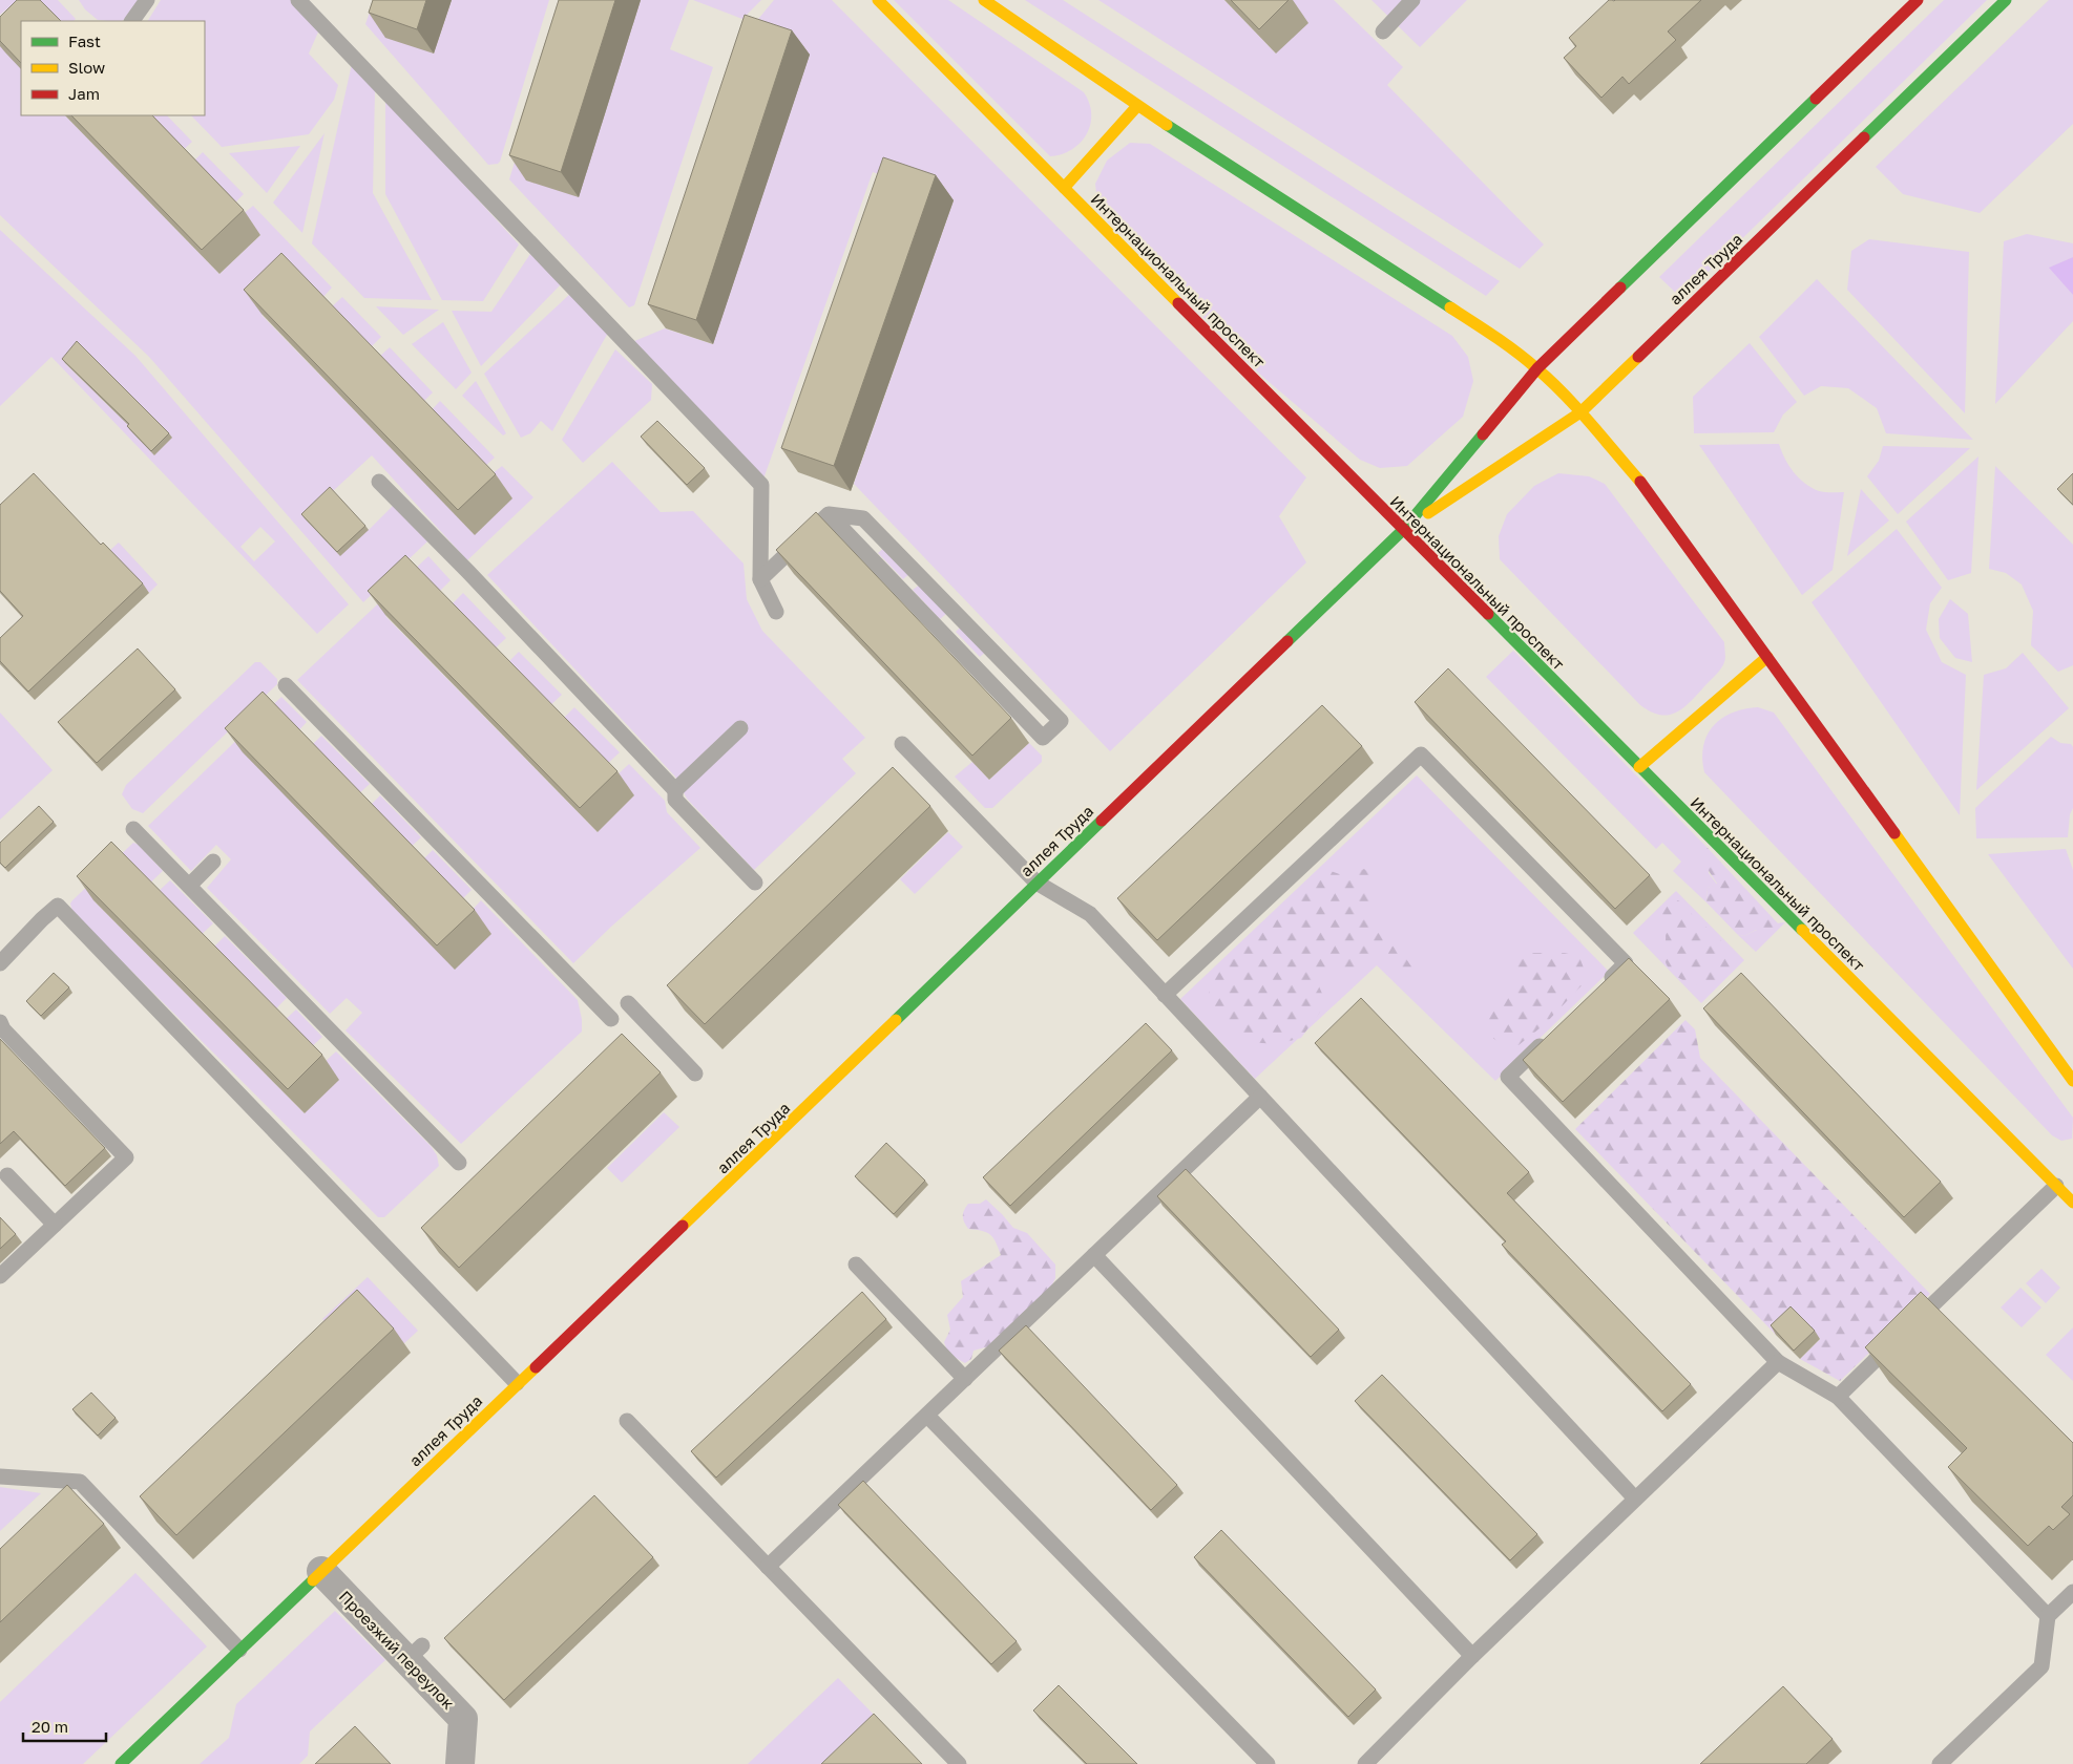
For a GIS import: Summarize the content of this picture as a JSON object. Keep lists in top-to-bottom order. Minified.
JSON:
{"streets":{"main road":["аллея Труда","Интернациональный проспект"],"street":["Проезжий переулок"]},"crossings":[["аллея Труда","Интернациональный проспект"],["аллея Труда","Проезжий переулок"]],"legend":["Fast","Slow","Jam"],"scale_bar":"20 m"}
